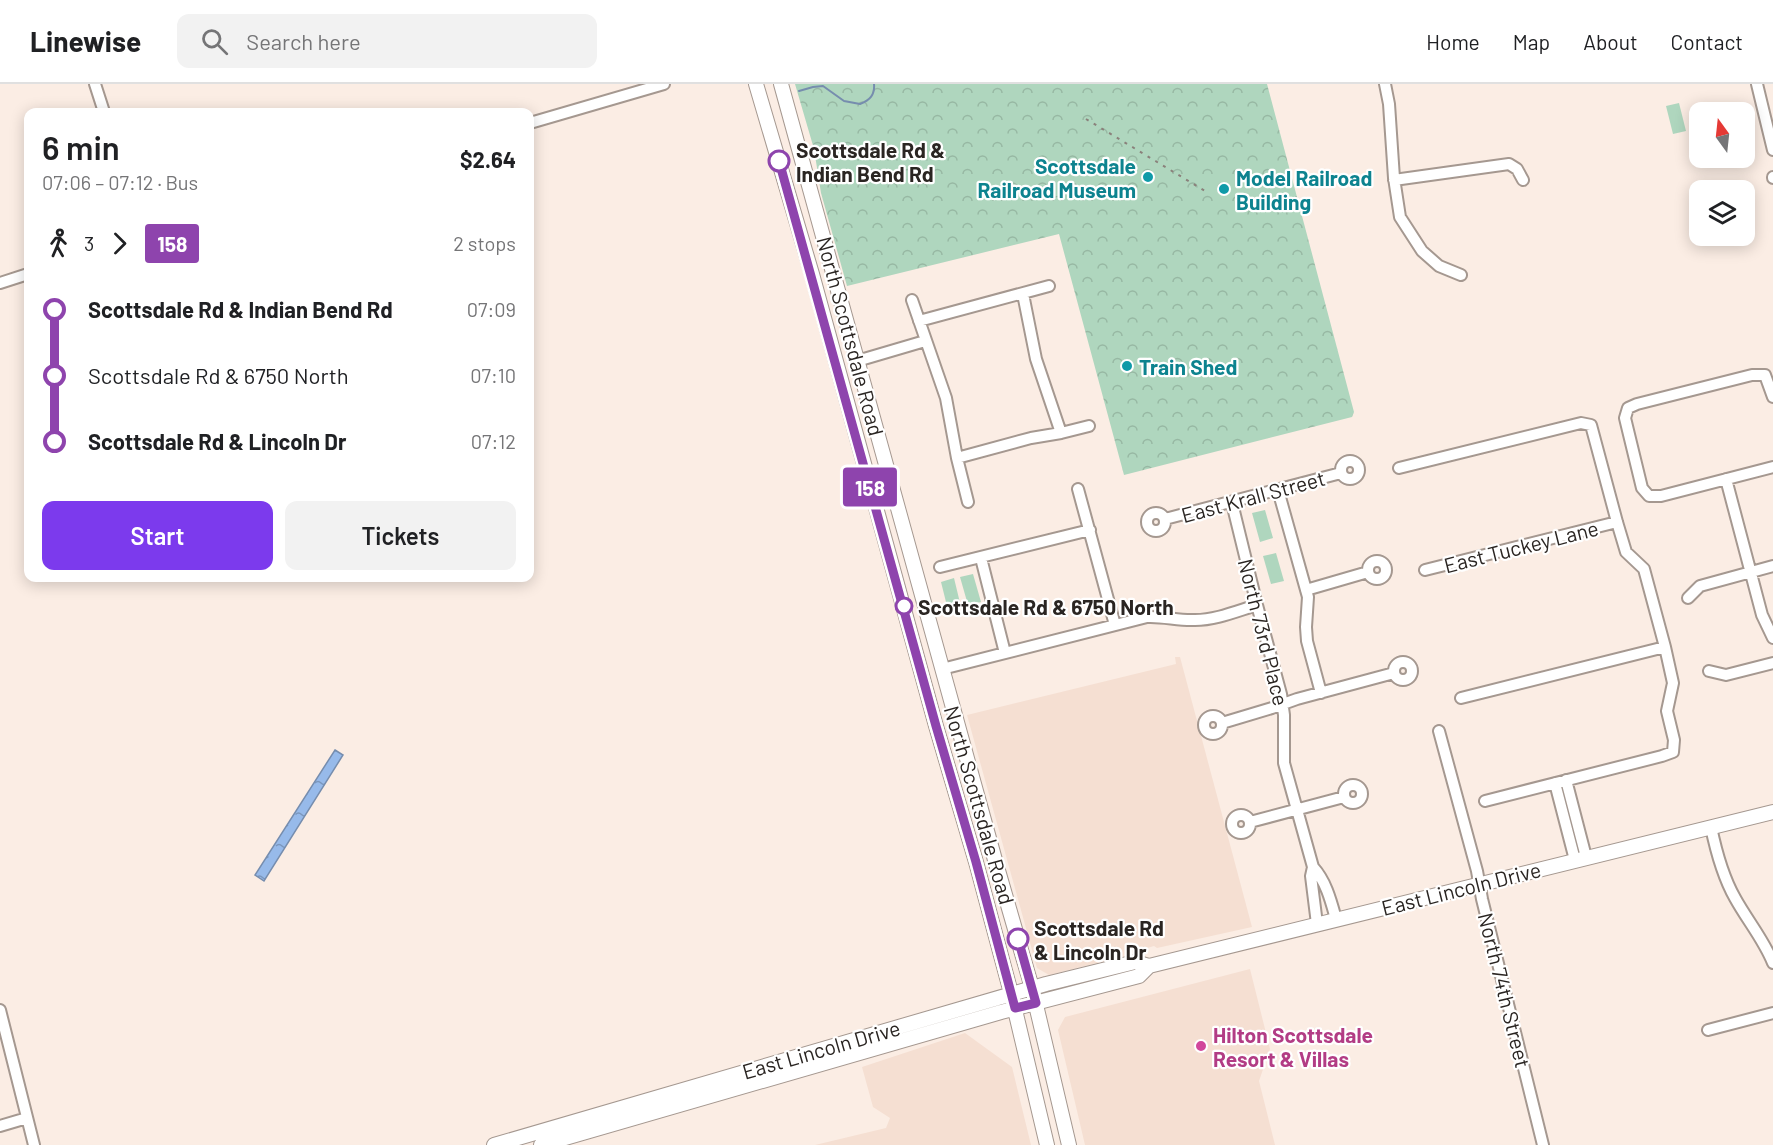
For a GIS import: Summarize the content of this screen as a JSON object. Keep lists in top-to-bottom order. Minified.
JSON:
{"streets":{"main road":["North Scottsdale Road","East Lincoln Drive"],"street":["East Krall Street","East Tuckey Lane","North 73rd Place","North 74th Street"]},"crossings":[["North Scottsdale Road","East Lincoln Drive"],["East Krall Street","North 73rd Place"],["North 73rd Place","East Lincoln Drive"],["East Lincoln Drive","North 74th Street"]],"places":["Scottsdale Rd & Indian Bend Rd","Scottsdale Railroad Museum","Model Railroad Building","Train Shed","Scottsdale Rd & 6750 North","Scottsdale Rd & Lincoln Dr","Hilton Scottsdale Resort & Villas"],"lines":["bus line 158"],"north":"top","page":{"header":"Linewise","search":"Search here","nav":["Home","Map","About","Contact"],"on_map":"158","heading":["6 min","07:06 – 07:12 · Bus","$2.64"],"legs":["3","158","2 stops"],"list":[{"name":"Scottsdale Rd & Indian Bend Rd","value":"07:09"},{"name":"Scottsdale Rd & 6750 North","value":"07:10"},{"name":"Scottsdale Rd & Lincoln Dr","value":"07:12"}],"buttons":["Start","Tickets"]}}
